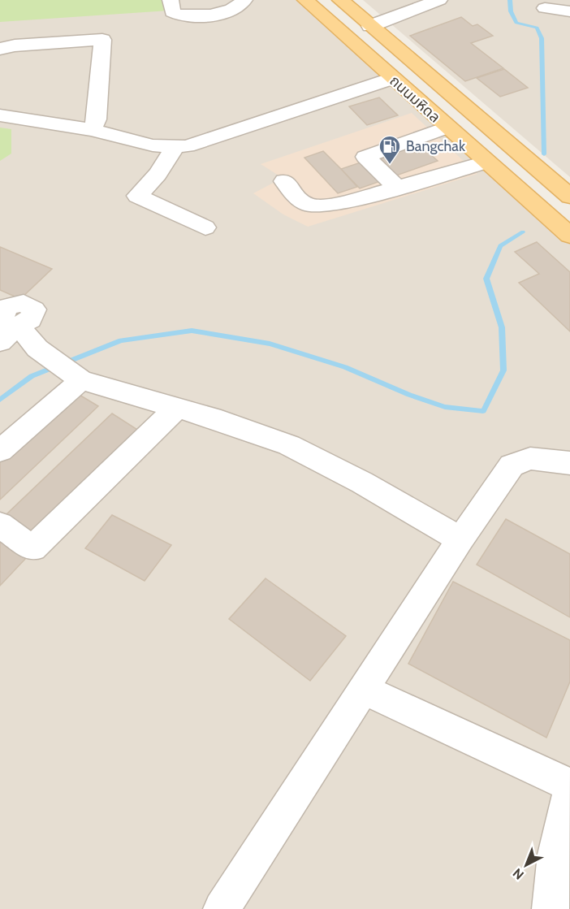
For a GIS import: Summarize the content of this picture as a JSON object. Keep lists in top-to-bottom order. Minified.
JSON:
{"streets":{"main road":["ถนนมหิดล"]},"places":{"fuel station":["Bangchak"]},"north":"bottom left"}
